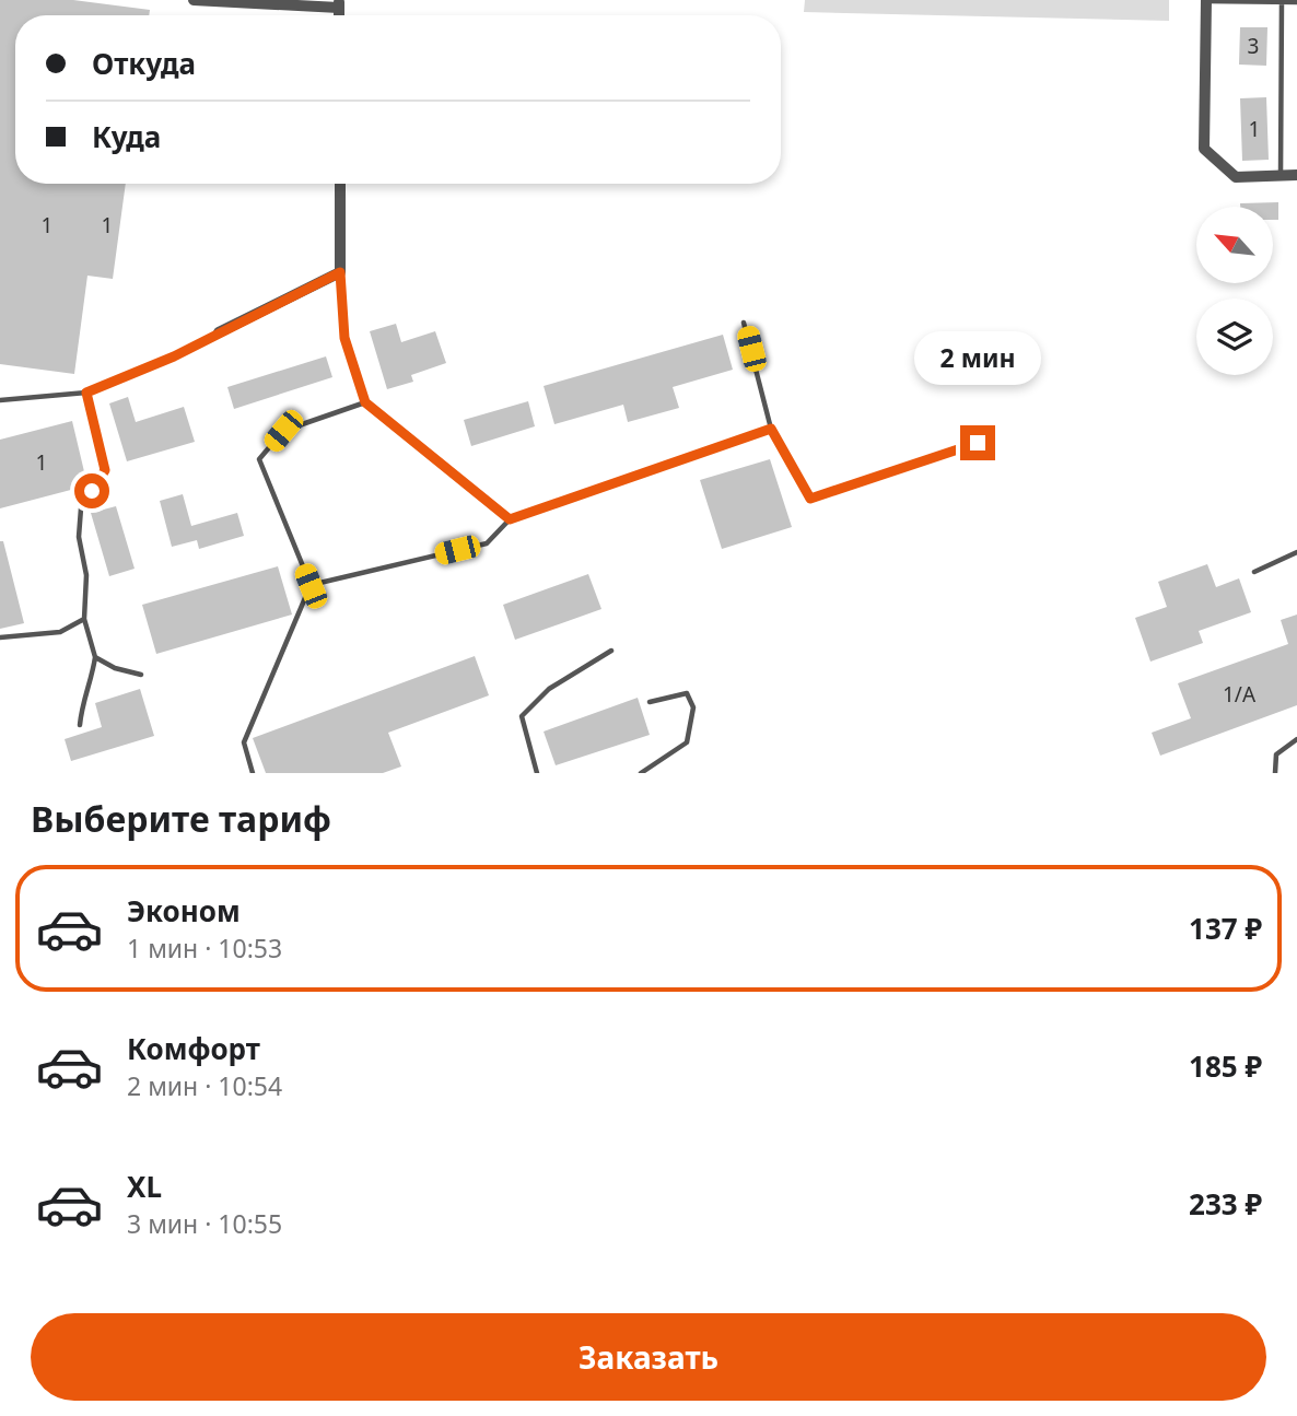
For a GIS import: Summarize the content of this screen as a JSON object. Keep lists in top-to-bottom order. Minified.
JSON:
{"house_numbers":["3","1","1","1","1","1/А"],"north":"top left","page":{"banner":["Откуда","Куда"],"bubble":"2 мин","heading":"Выберите тариф","list":[{"name":"Эконом","note":"1 мин · 10:53","value":"137 ₽"},{"name":"Комфорт","note":"2 мин · 10:54","value":"185 ₽"},{"name":"XL","note":"3 мин · 10:55","value":"233 ₽"}],"buttons":"Заказать"}}
